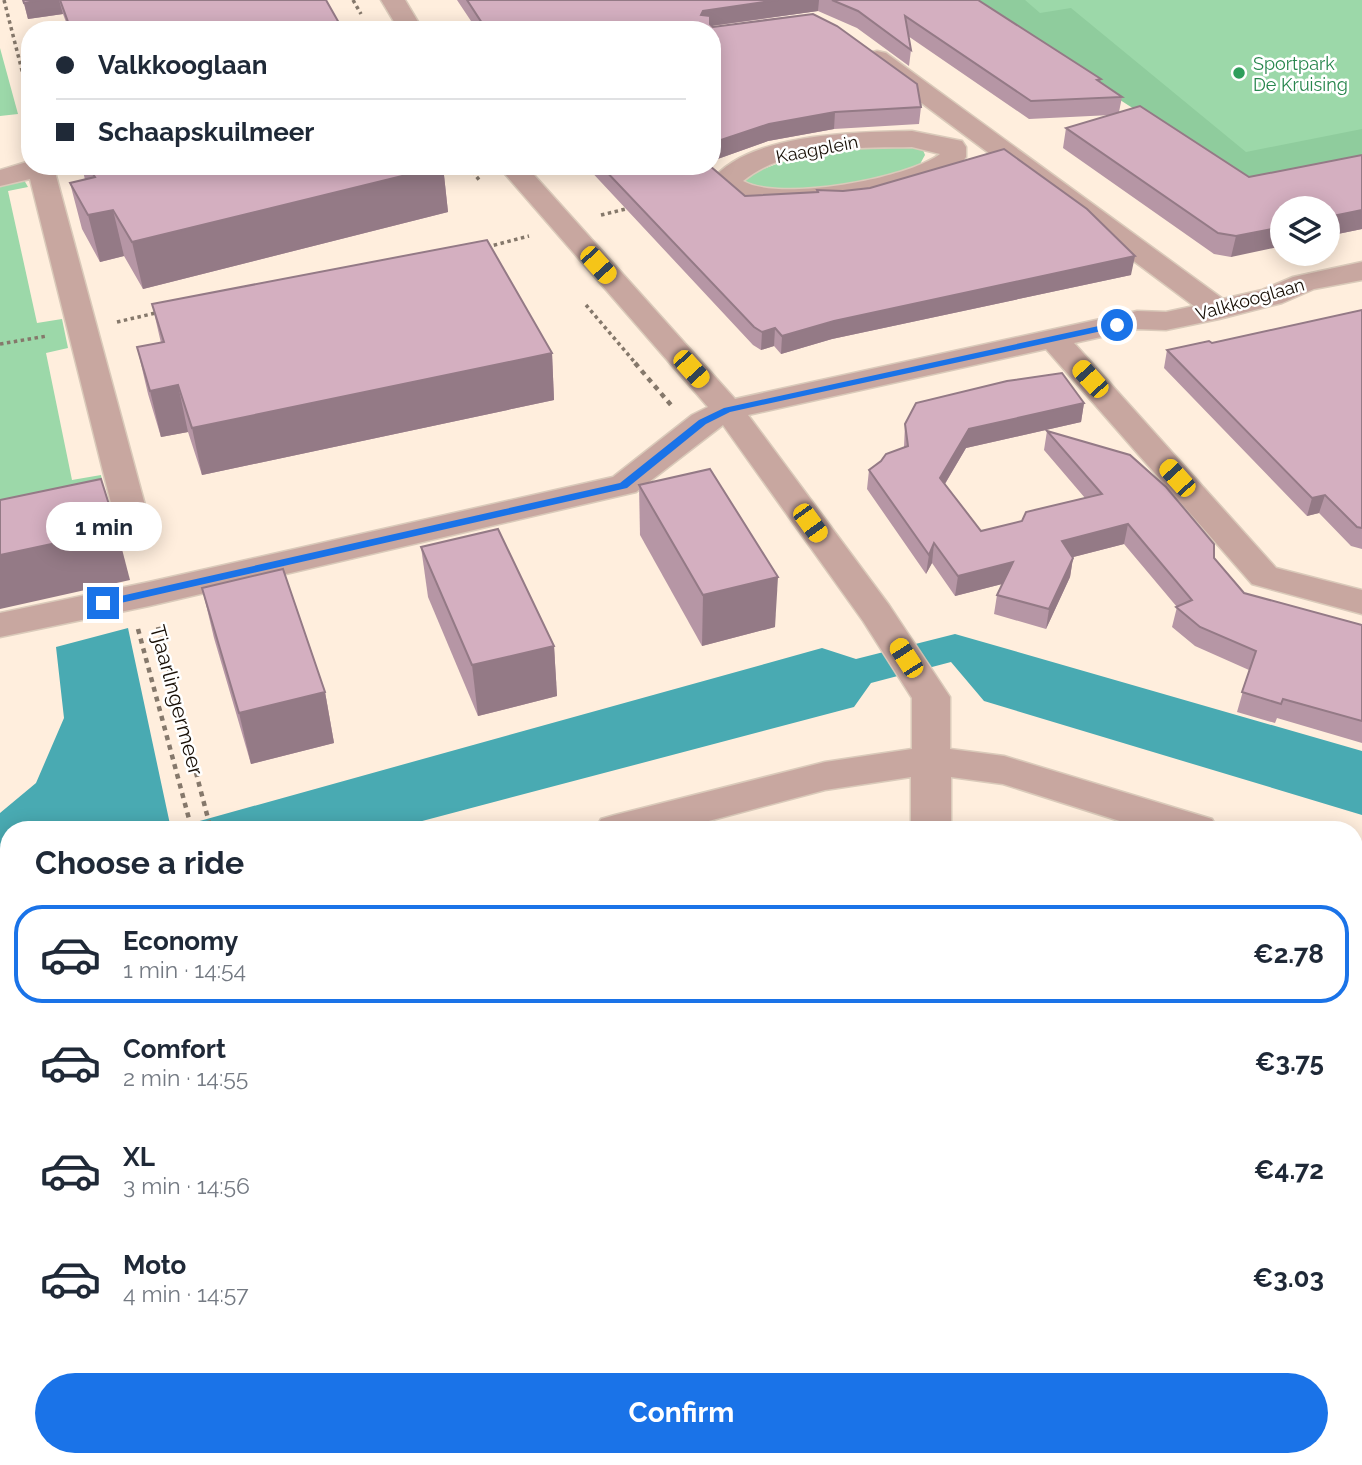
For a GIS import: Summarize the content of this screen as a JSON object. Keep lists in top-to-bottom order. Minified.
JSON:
{"streets":{"street":["Kaagplein","Valkkooglaan"],"path":["Tjaarlingermeer"]},"crossings":[["Valkkooglaan","Tjaarlingermeer"]],"places":["Sportpark De Kruising"],"page":{"banner":["Valkkooglaan","Schaapskuilmeer"],"bubble":"1 min","heading":"Choose a ride","list":[{"name":"Economy","note":"1 min · 14:54","value":"€2.78"},{"name":"Comfort","note":"2 min · 14:55","value":"€3.75"},{"name":"XL","note":"3 min · 14:56","value":"€4.72"},{"name":"Moto","note":"4 min · 14:57","value":"€3.03"}],"buttons":"Confirm"}}
